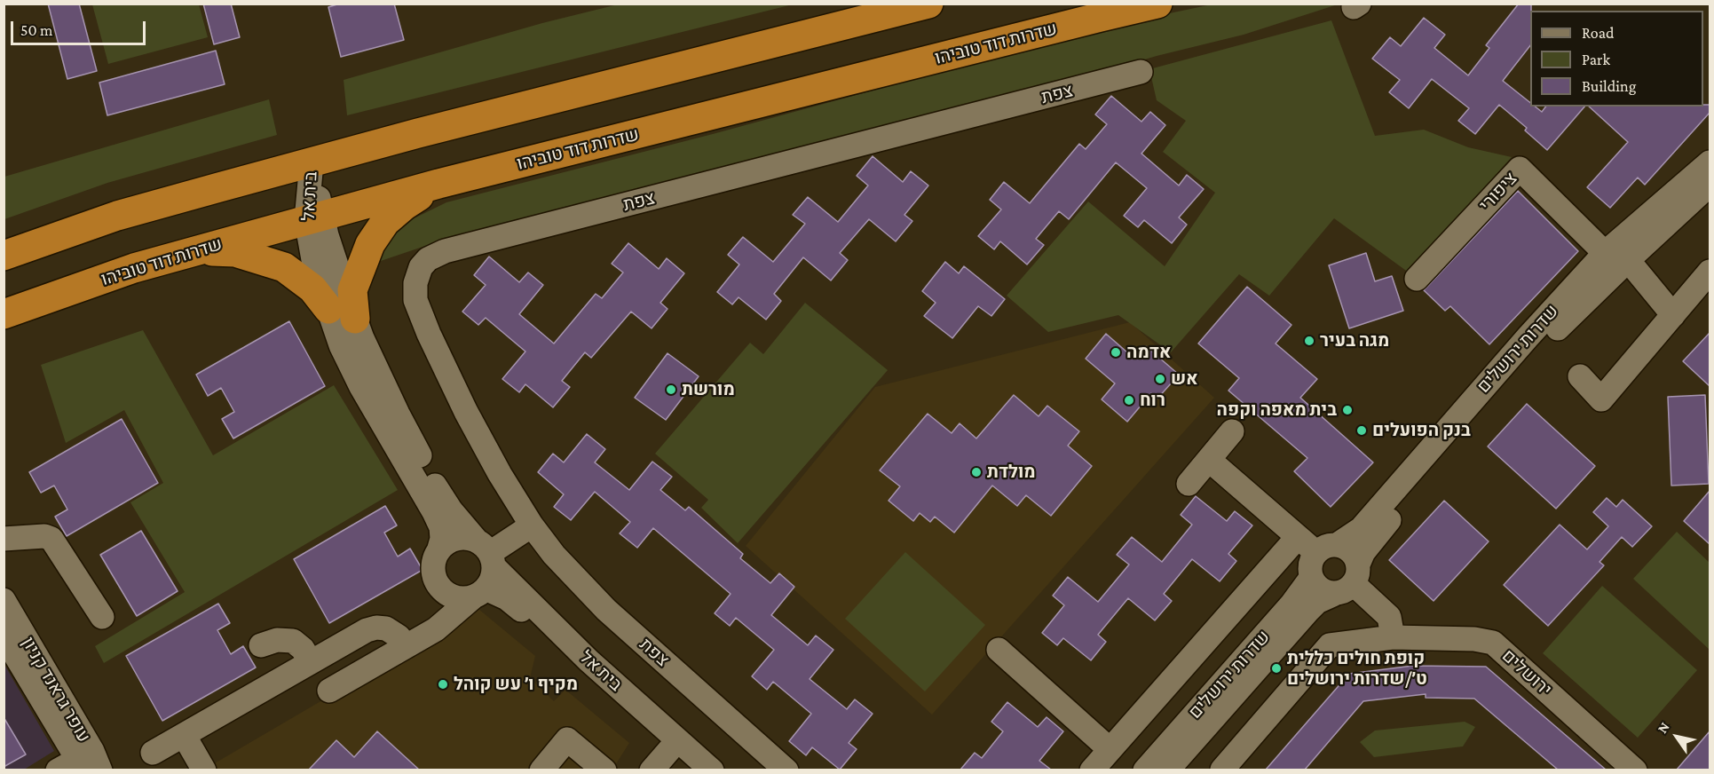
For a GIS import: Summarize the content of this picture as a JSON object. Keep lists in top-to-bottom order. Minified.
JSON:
{"streets":{"highway":["שדרות דוד טוביהו"],"street":["צפת","ציפורי","בית אל","שדרות ירושלים","ירושלים","עופר גראנד קניון"]},"crossings":[["שדרות דוד טוביהו","בית אל"],["ציפורי","שדרות ירושלים"]],"places":["מגה בעיר","אדמה","אש","מורשת","רוח","בית מאפה וקפה","בנק הפועלים","מולדת","קופת חולים כללית ט׳/שדרות ירושלים","מקיף ו׳ עש קוהל"],"legend":["Road","Park","Building"],"scale_bar":"50 m","north":"top left"}
